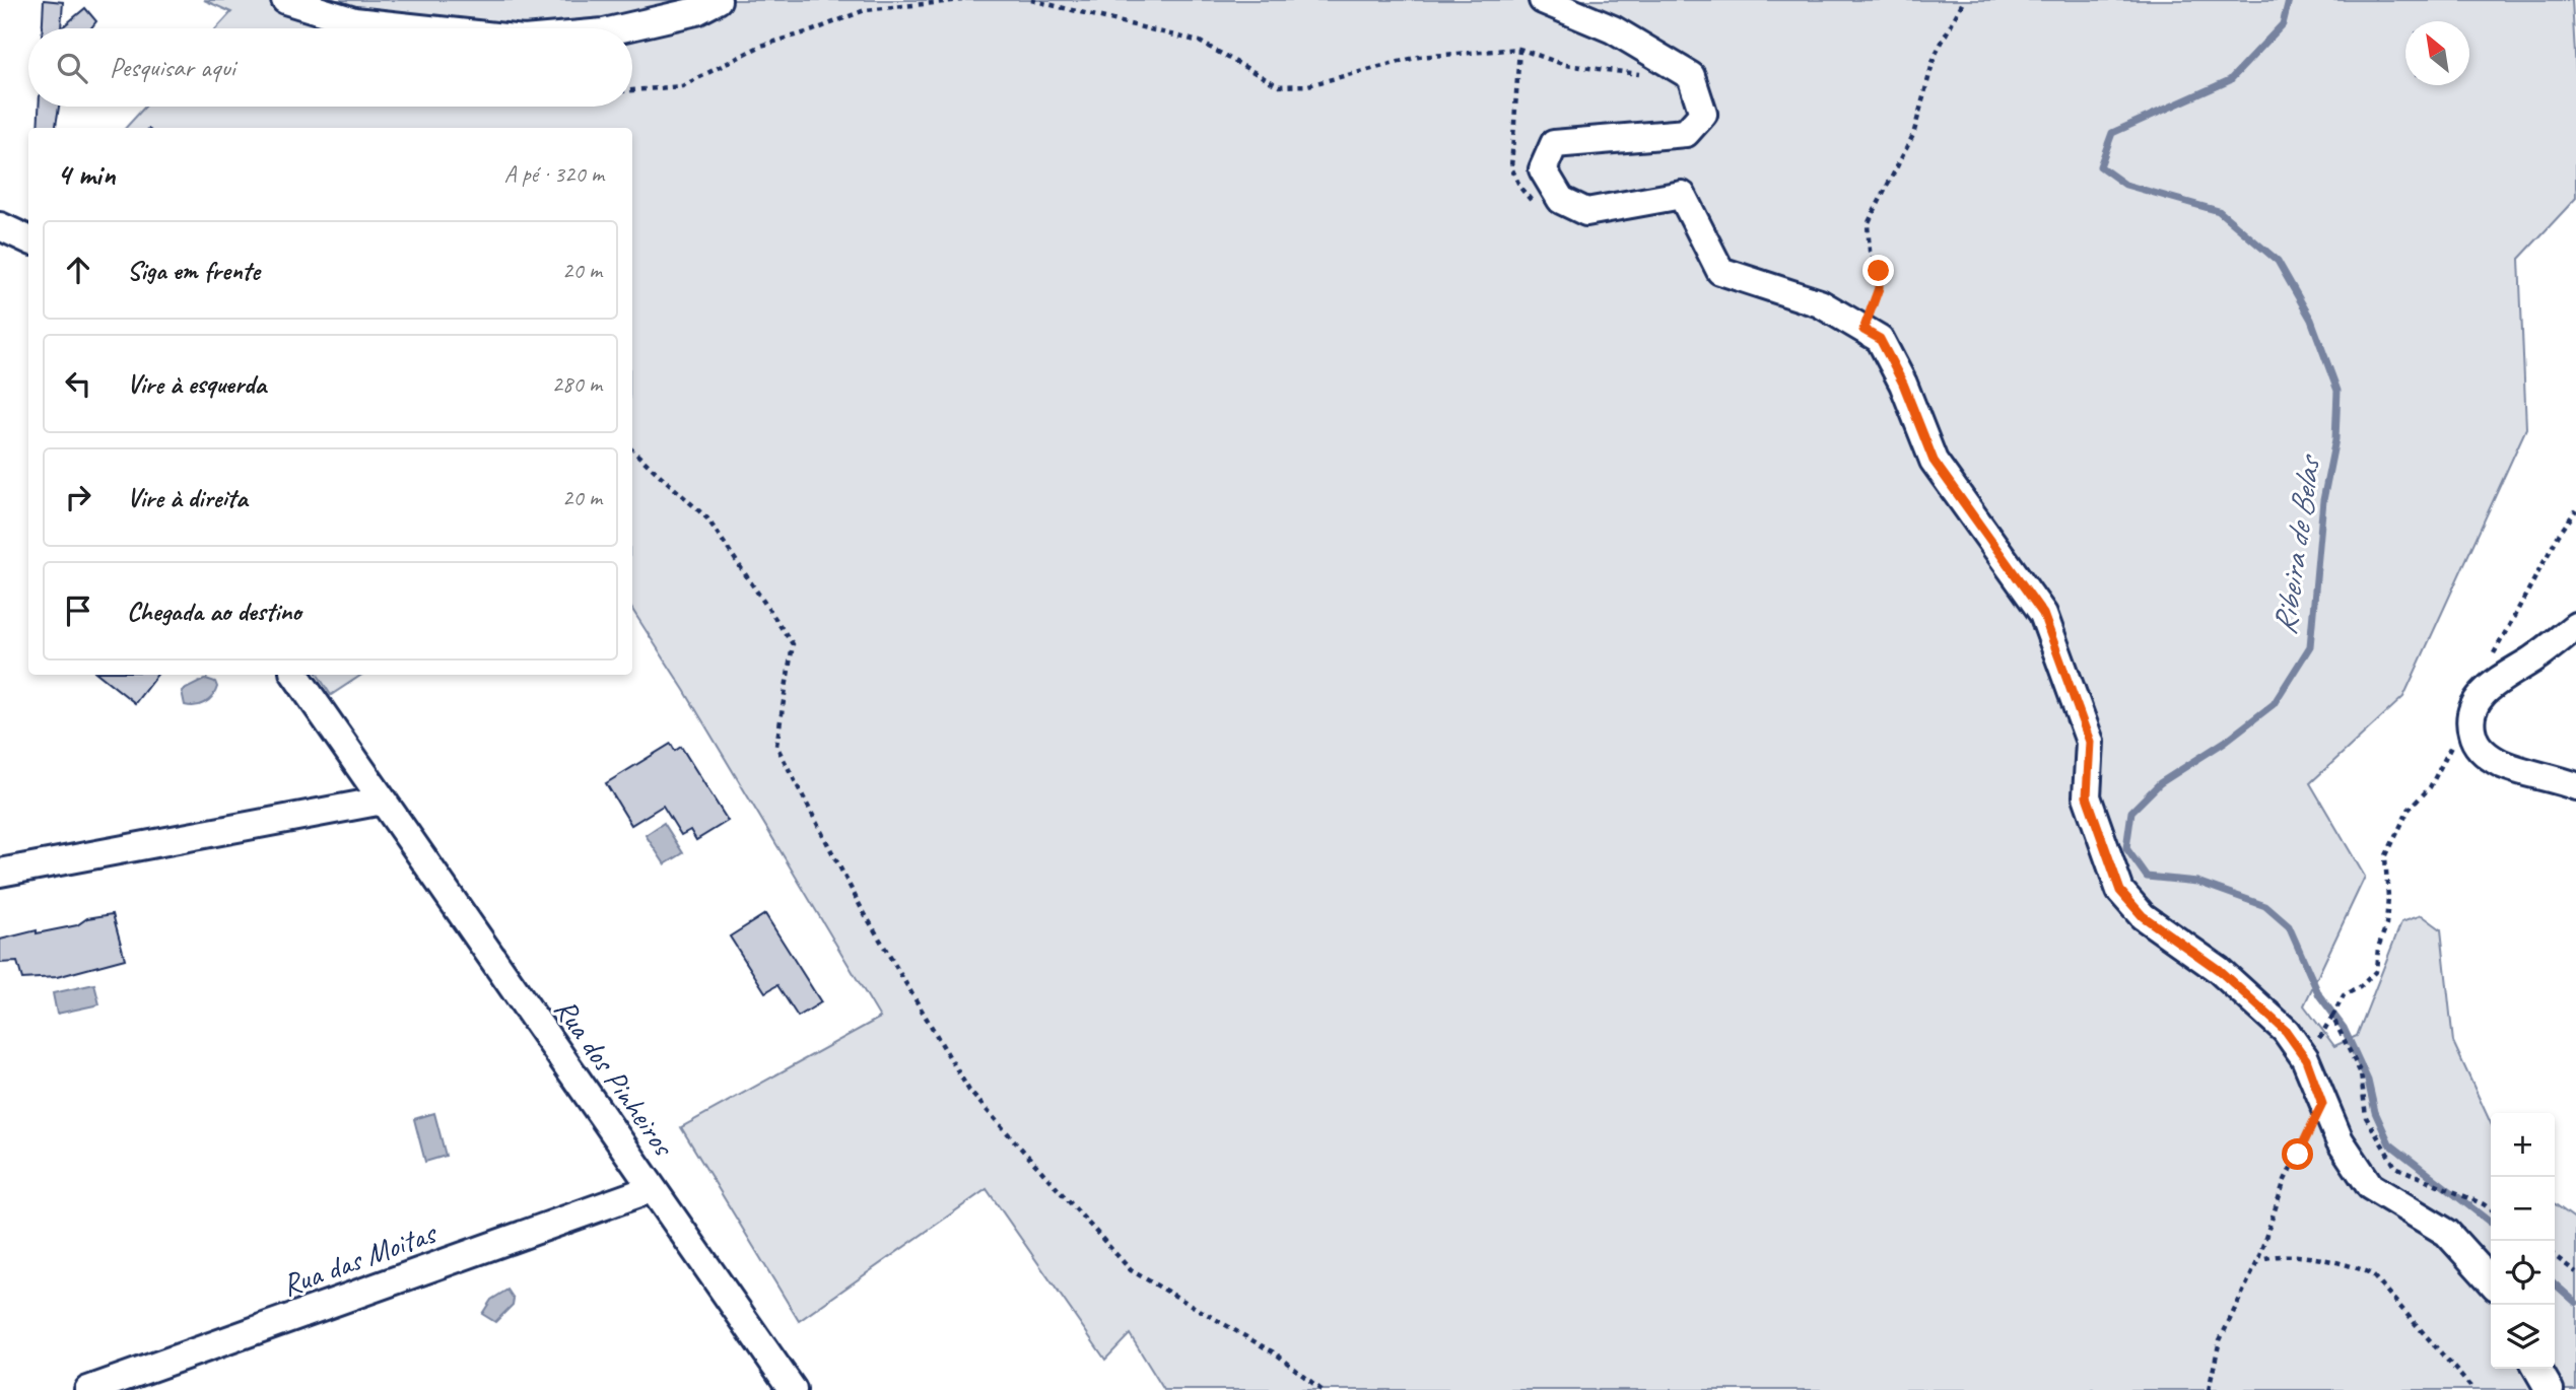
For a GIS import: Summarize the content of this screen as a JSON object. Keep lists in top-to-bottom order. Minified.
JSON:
{"streets":{"street":["Rua dos Pinheiros","Rua das Moitas"]},"crossings":[["Rua dos Pinheiros","Rua das Moitas"]],"water":["Ribeira de Belas"],"north":"top left","page":{"search":"Pesquisar aqui","heading":["4 min","A pé · 320 m"],"list":[["Siga em frente","20 m"],["Vire à esquerda","280 m"],["Vire à direita","20 m"],"Chegada ao destino"],"map_buttons":["+","−"]}}
